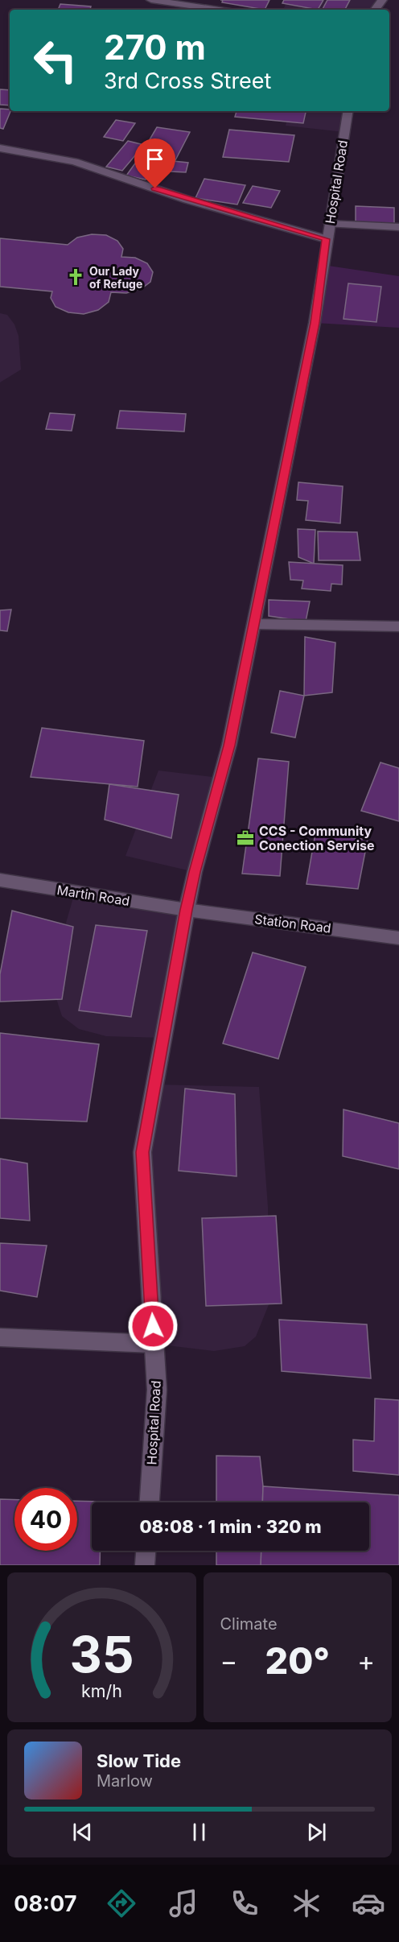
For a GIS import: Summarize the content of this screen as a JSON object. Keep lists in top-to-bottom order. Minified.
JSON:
{"streets":{"street":["Hospital Road","Martin Road","Station Road"]},"crossings":[["Hospital Road","Martin Road"],["Hospital Road","Station Road"],["Martin Road","Station Road"]],"places":{"church":["Our Lady of Refuge"],"office":["CCS - Community Conection Servise"]},"page":{"turn":["270 m","3rd Cross Street"],"limit":"40","trip":"08:08 · 1 min · 320 m","tile":"Climate","heat":["−","20°","+"],"song":["Slow Tide","Marlow"],"tabs":"08:07","gauge":["35","km/h"]}}
